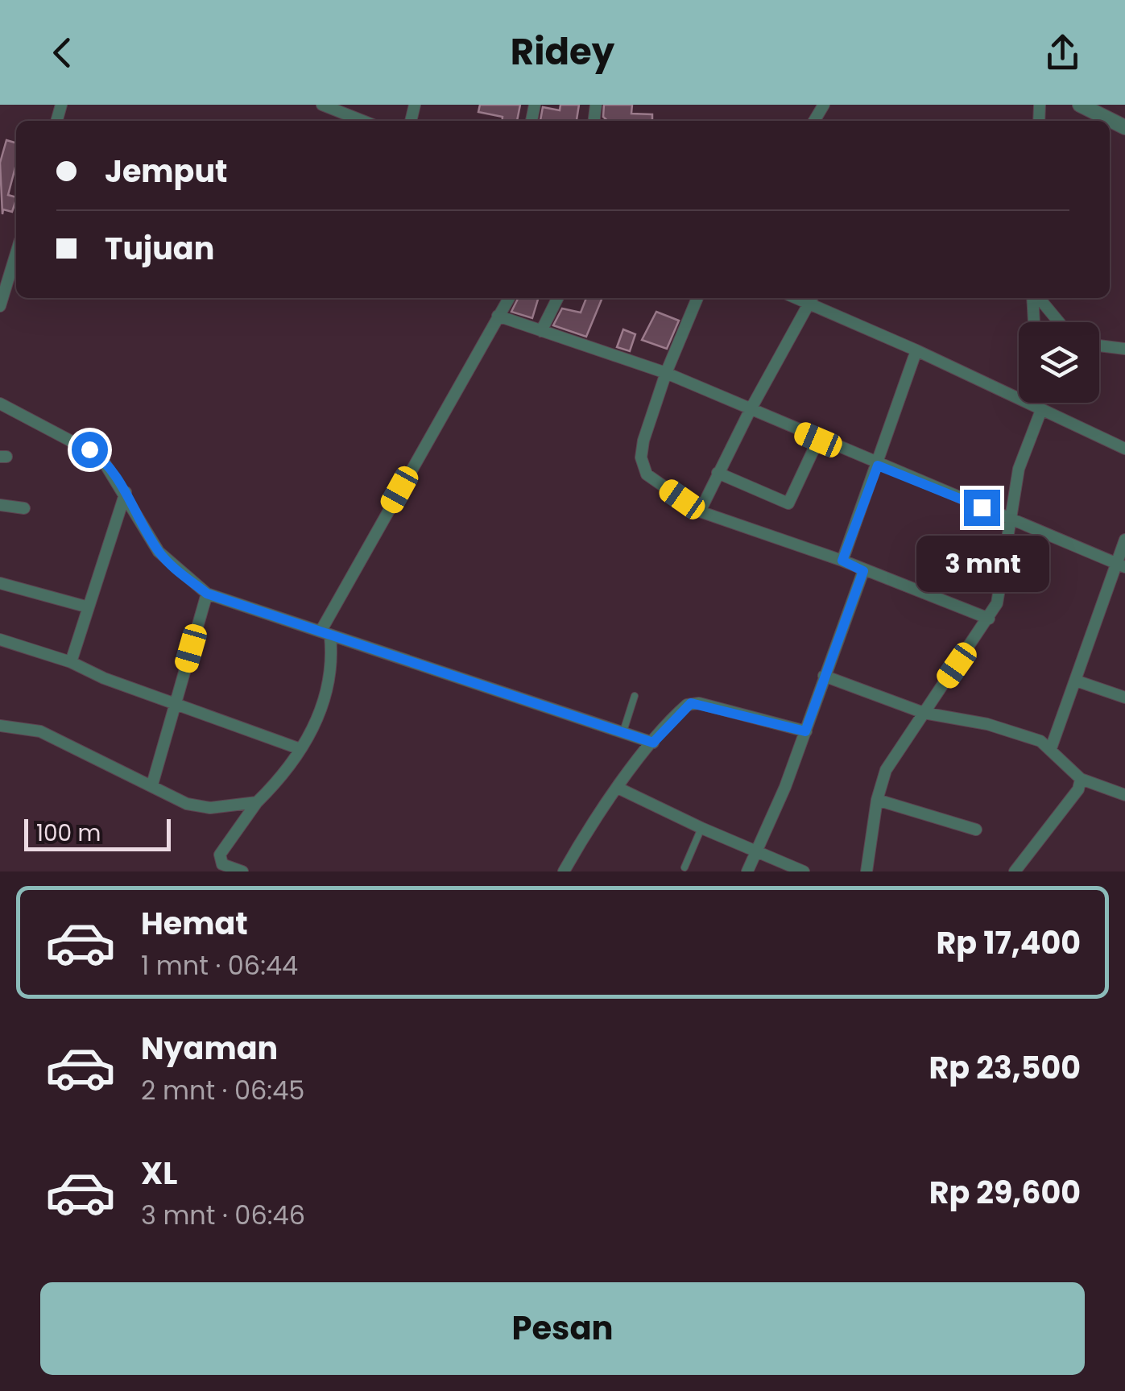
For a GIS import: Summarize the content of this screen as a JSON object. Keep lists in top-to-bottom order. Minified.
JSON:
{"scale_bar":"100 m","page":{"header":"Ridey","banner":["Jemput","Tujuan"],"bubble":"3 mnt","scale":"100 m","list":[{"name":"Hemat","note":"1 mnt · 06:44","value":"Rp 17,400"},{"name":"Nyaman","note":"2 mnt · 06:45","value":"Rp 23,500"},{"name":"XL","note":"3 mnt · 06:46","value":"Rp 29,600"}],"buttons":"Pesan"}}
